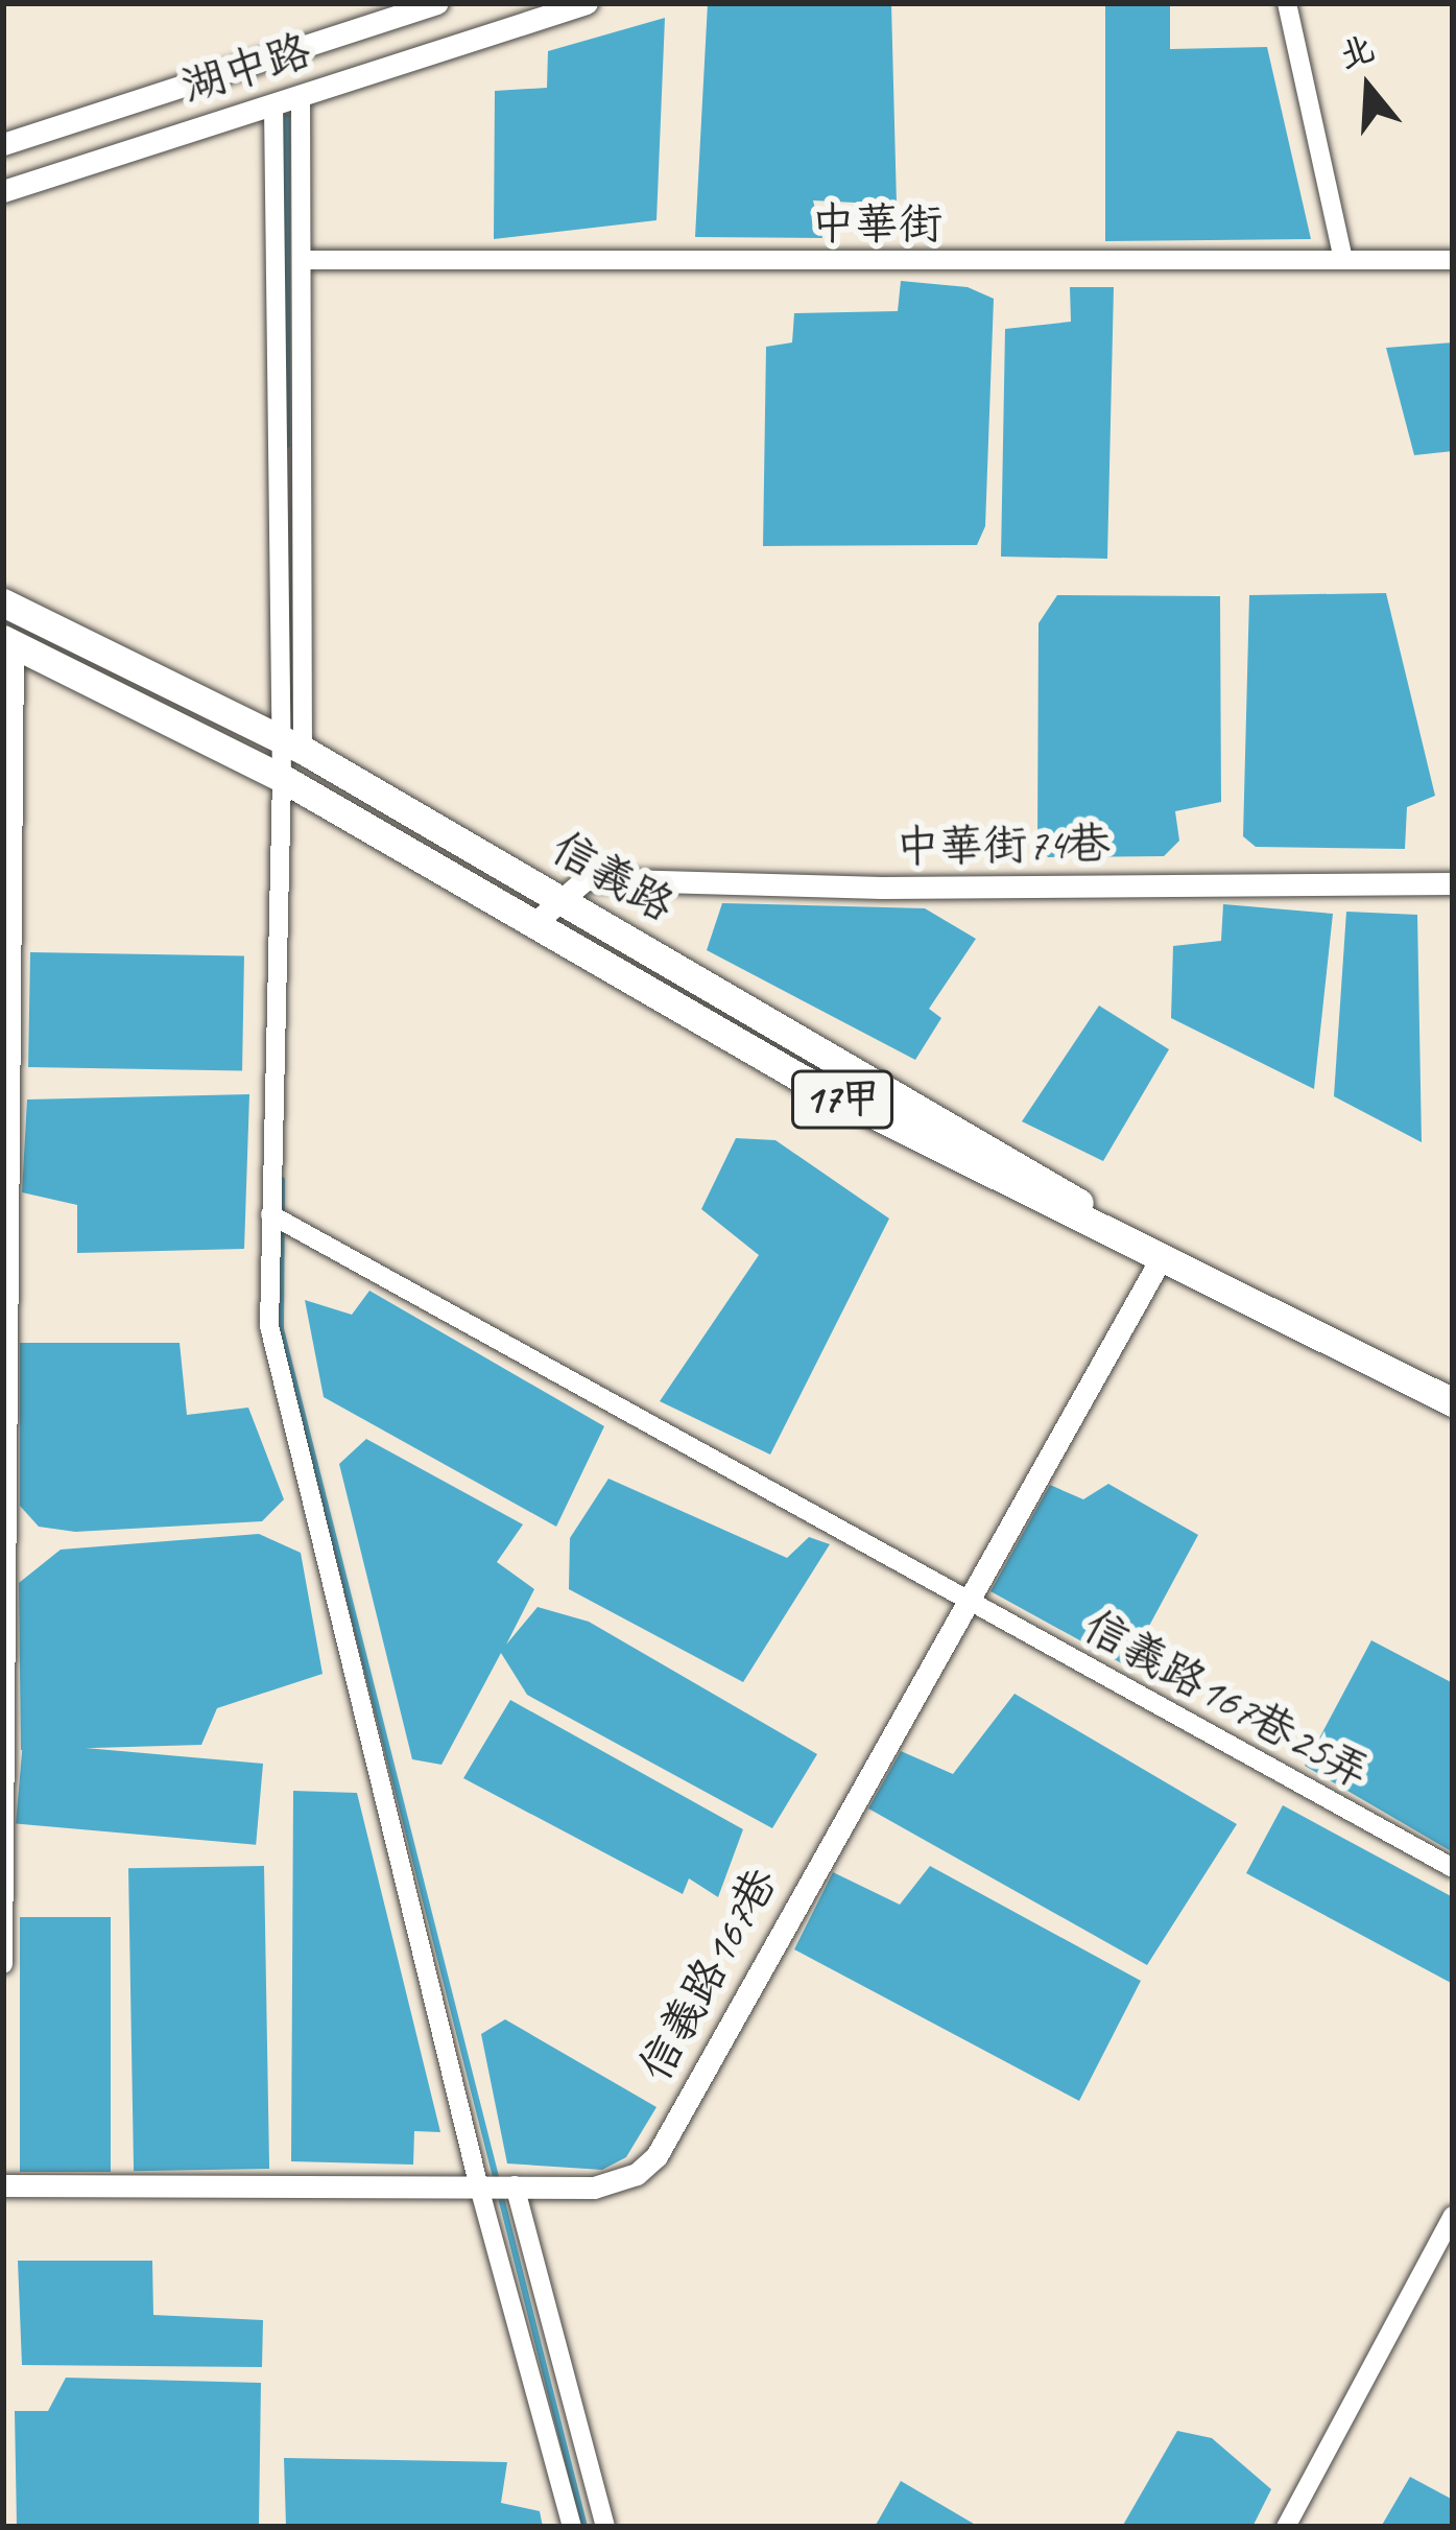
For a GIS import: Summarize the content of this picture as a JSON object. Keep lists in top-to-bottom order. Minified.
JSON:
{"streets":{"main road":["信義路","17甲"],"street":["湖中路","中華街","中華街74巷","信義路167巷25弄","信義路167巷"]},"crossings":[["中華街74巷","信義路"],["信義路","信義路167巷"],["信義路167巷25弄","信義路167巷"]],"north":"top"}
